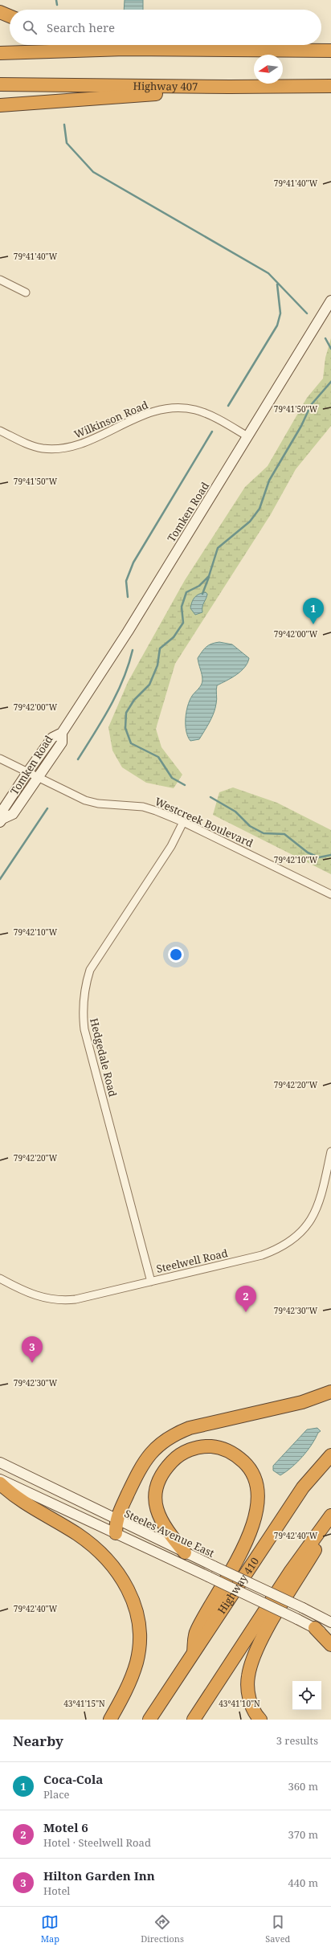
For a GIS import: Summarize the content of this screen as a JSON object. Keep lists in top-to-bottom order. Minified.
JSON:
{"streets":{"highway":["Highway 407","Highway 410"],"main road":["Tomken Road","Steeles Avenue East"],"street":["Wilkinson Road","Westcreek Boulevard","Hedgedale Road","Steelwell Road"]},"crossings":[["Wilkinson Road","Tomken Road"],["Tomken Road","Westcreek Boulevard"],["Westcreek Boulevard","Hedgedale Road"],["Hedgedale Road","Steelwell Road"]],"north":"left","page":{"search":"Search here","pins":["1","2","3"],"heading":["Nearby","3 results"],"list":[{"mark":"1","name":"Coca-Cola","note":"Place","value":"360 m"},{"mark":"2","name":"Motel 6","note":"Hotel · Steelwell Road","value":"370 m"},{"mark":"3","name":"Hilton Garden Inn","note":"Hotel","value":"440 m"}],"nav":["Map","Directions","Saved"]},"coordinates":["79°41'40\"W","79°41'50\"W","79°42'00\"W","79°42'10\"W","79°42'20\"W","79°42'30\"W","79°42'40\"W","43°41'15\"N","43°41'10\"N"]}
